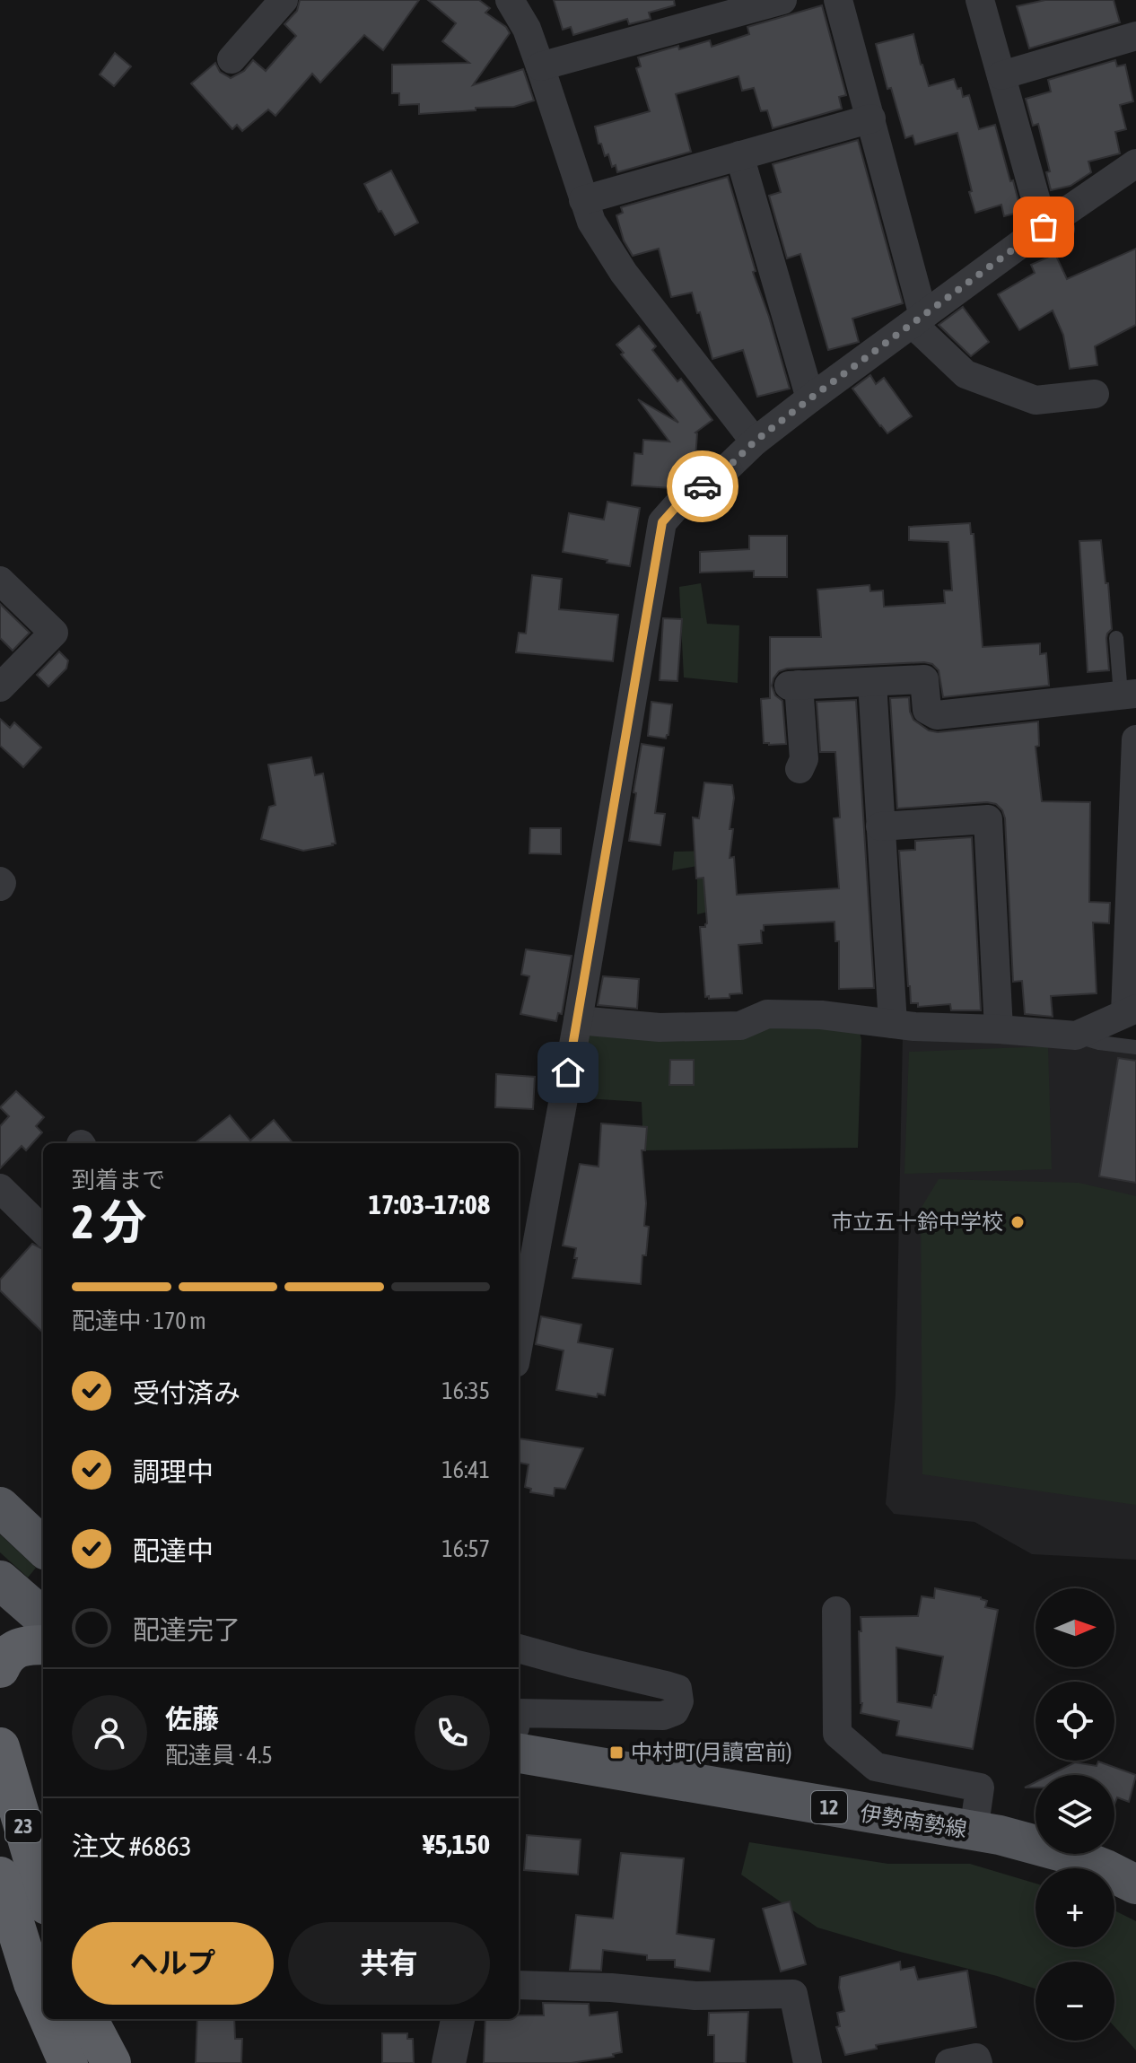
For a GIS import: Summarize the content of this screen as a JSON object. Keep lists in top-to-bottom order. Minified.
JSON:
{"streets":{"highway":["23"],"main road":["12","伊勢南勢線"]},"places":{"other":["市立五十鈴中学校"],"transit":["中村町(月讀宮前)"]},"north":"right","page":{"heading":["2 分","到着まで","17:03–17:08"],"panel":["佐藤","配達員 · 4.5","注文 #6863","¥5,150"],"bar":"配達中 · 170 m","list":[["受付済み","16:35"],["調理中","16:41"],["配達中","16:57"],"配達完了"],"map_buttons":["+","−"],"buttons":["ヘルプ","共有"]}}
